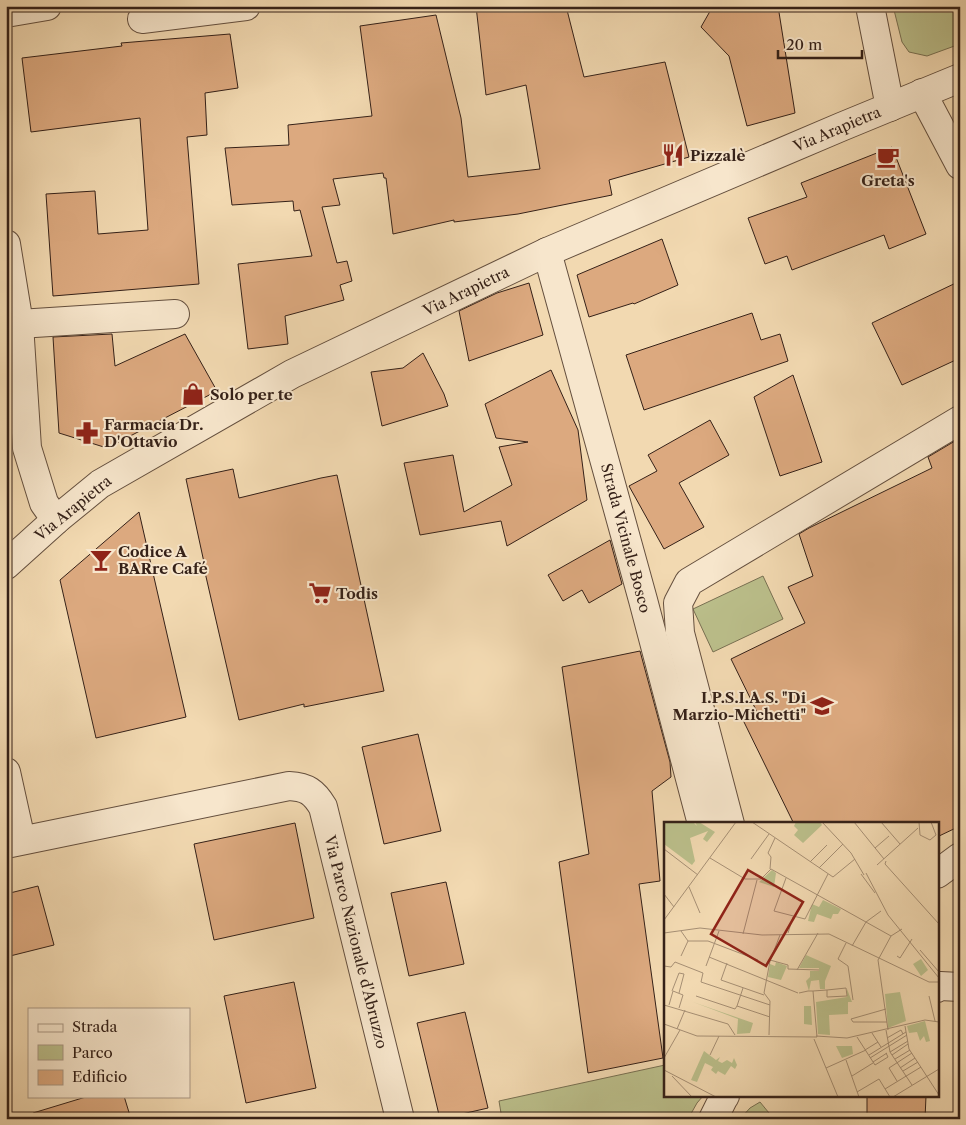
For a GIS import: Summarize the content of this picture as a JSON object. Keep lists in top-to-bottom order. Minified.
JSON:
{"streets":{"street":["Via Arapietra","Strada Vicinale Bosco","Via Parco Nazionale d'Abruzzo"]},"crossings":[["Via Arapietra","Strada Vicinale Bosco"]],"places":{"restaurant":["Pizzalè"],"cafe":["Greta's"],"shop":["Solo per te"],"pharmacy":["Farmacia Dr. D'Ottavio"],"bar":["Codice A BARre Café"],"supermarket":["Todis"],"school or university":["I.P.S.I.A.S. \"Di Marzio-Michetti\""]},"legend":["Strada","Parco","Edificio"],"scale_bar":"20 m"}
